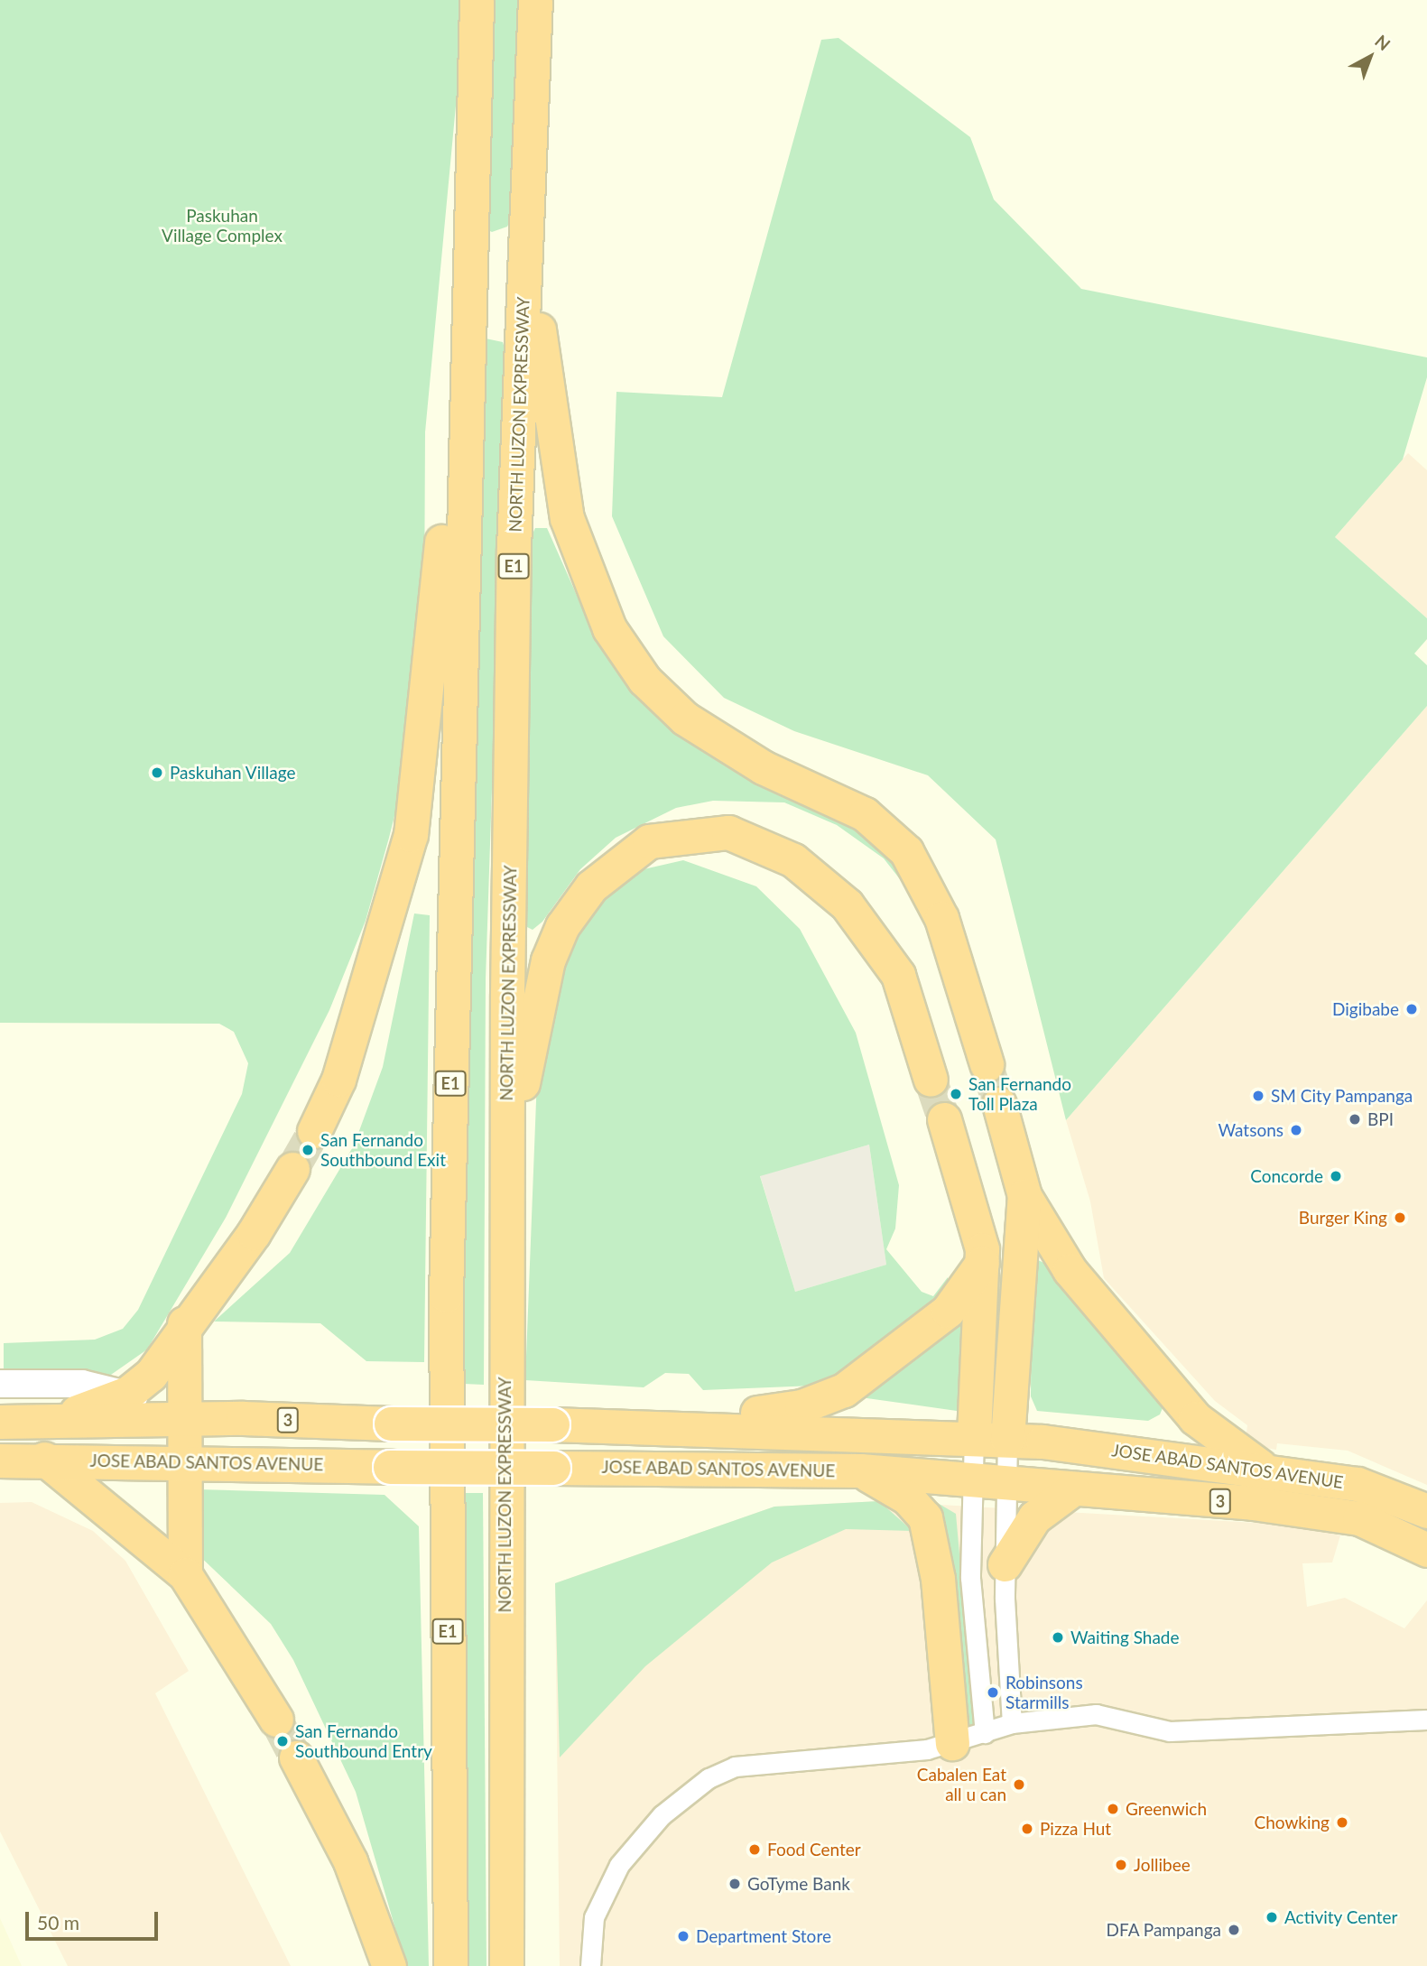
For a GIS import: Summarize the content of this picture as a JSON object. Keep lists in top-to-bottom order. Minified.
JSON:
{"streets":{"highway":["NORTH LUZON EXPRESSWAY","E1","3","JOSE ABAD SANTOS AVENUE"]},"parks":["Paskuhan Village Complex"],"places":["Paskuhan Village","Digibabe","San Fernando Toll Plaza","SM City Pampanga","BPI","Watsons","San Fernando Southbound Exit","Concorde","Burger King","Waiting Shade","Robinsons Starmills","San Fernando Southbound Entry","Cabalen Eat all u can","Greenwich","Chowking","Pizza Hut","Food Center","Jollibee","GoTyme Bank","Activity Center","DFA Pampanga","Department Store"],"scale_bar":"50 m","north":"top right"}
